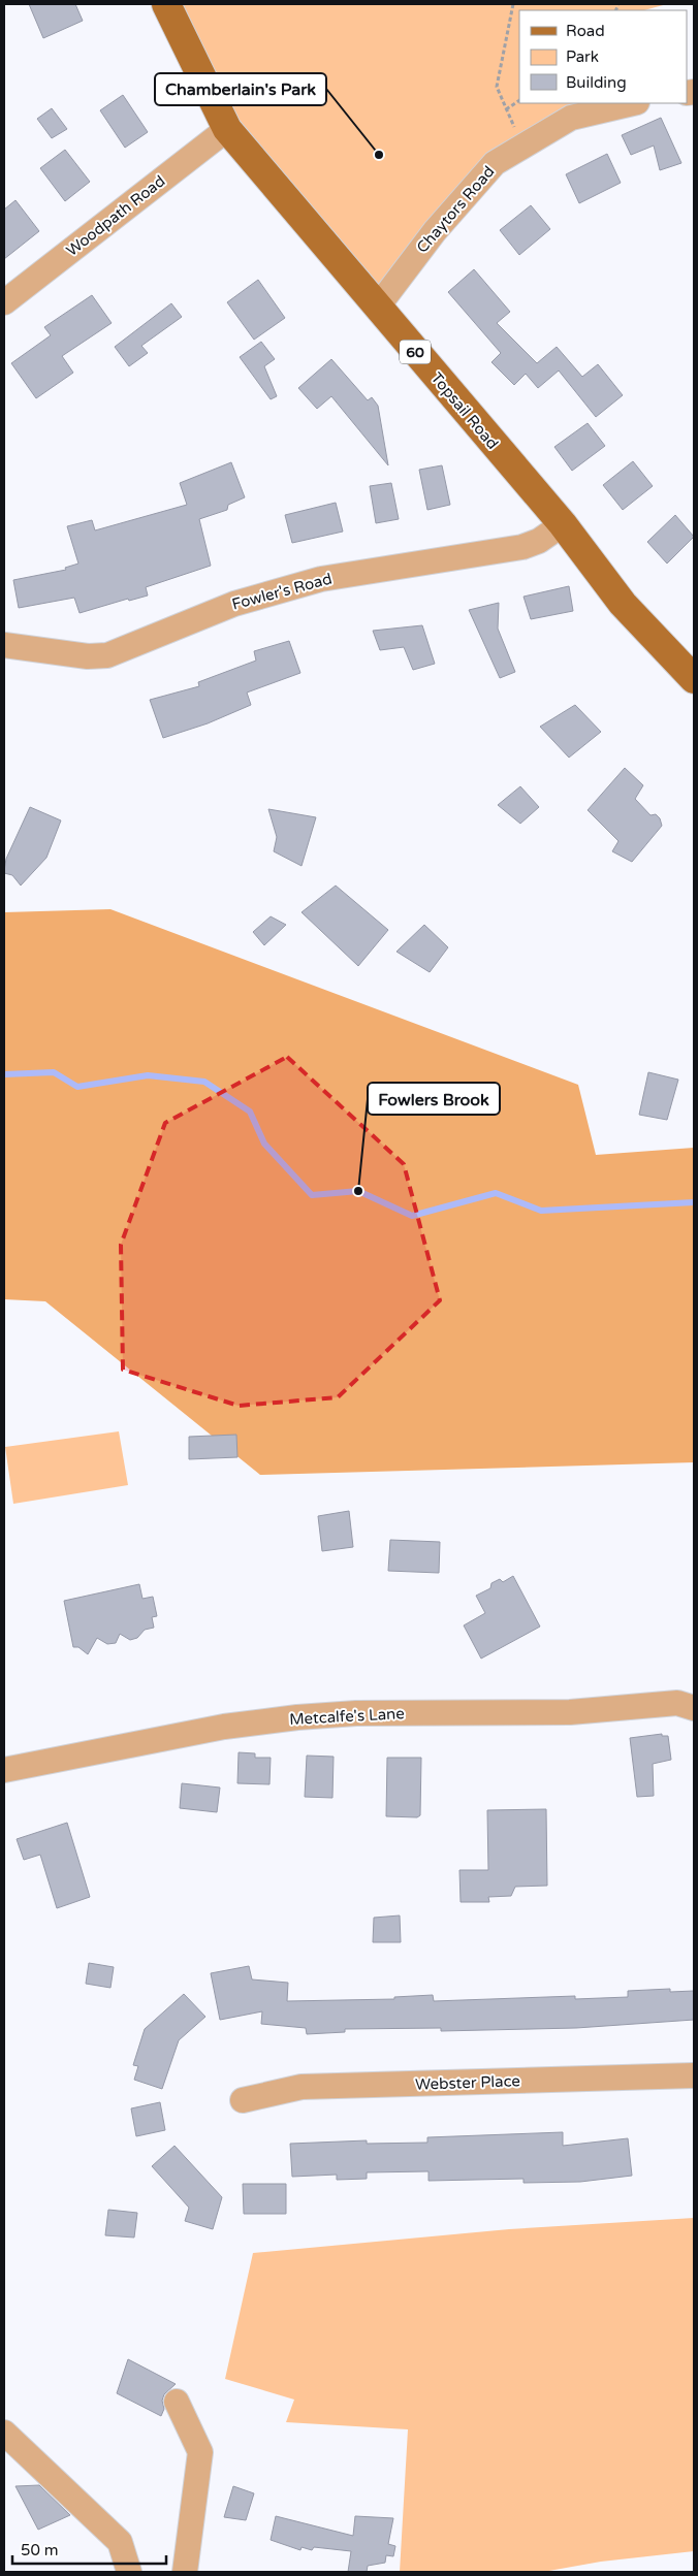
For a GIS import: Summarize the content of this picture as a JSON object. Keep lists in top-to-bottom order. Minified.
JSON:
{"streets":{"main road":["60","Topsail Road"],"street":["Chaytors Road","Woodpath Road","Fowler's Road","Metcalfe's Lane","Webster Place"]},"crossings":[["Chaytors Road","Topsail Road"],["Woodpath Road","Topsail Road"],["Topsail Road","Fowler's Road"]],"places":["Chamberlain's Park","Fowlers Brook"],"legend":["Road","Park","Building"],"scale_bar":"50 m"}
